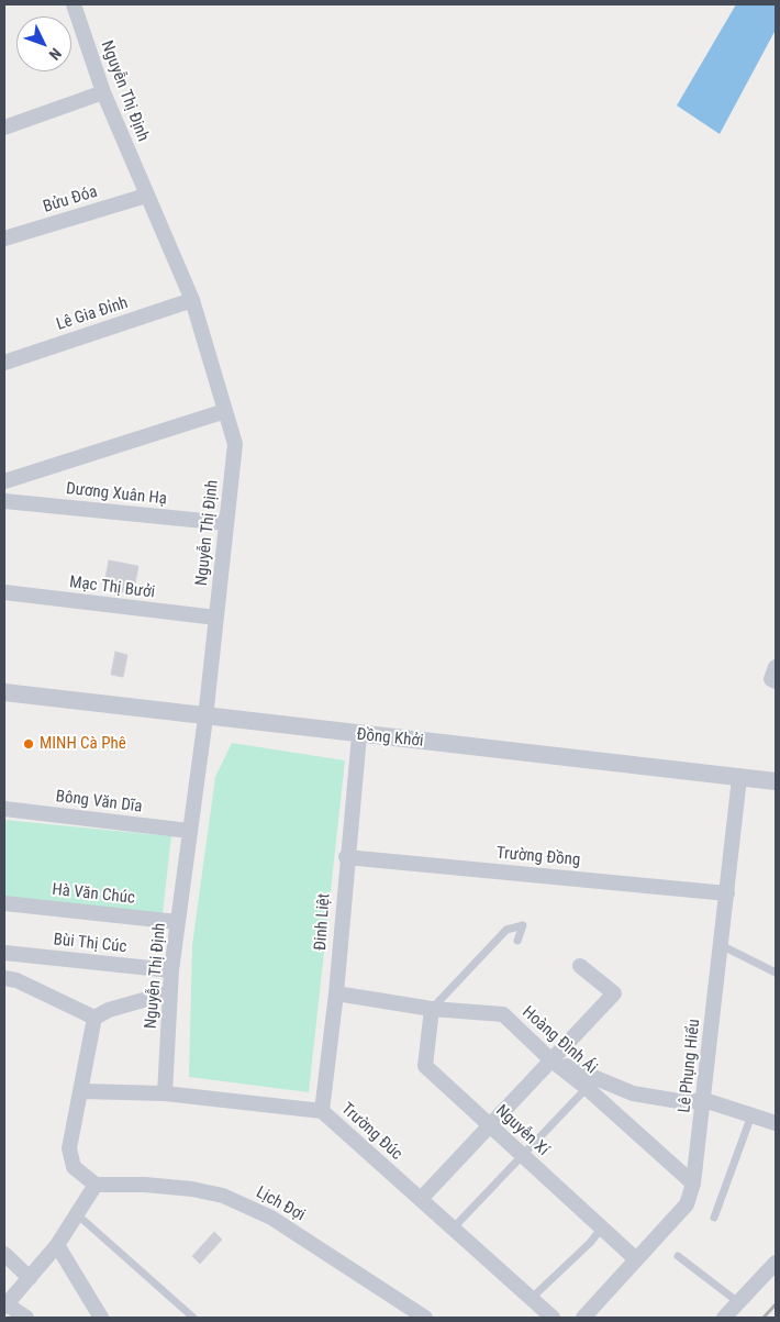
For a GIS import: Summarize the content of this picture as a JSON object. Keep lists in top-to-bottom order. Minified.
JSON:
{"streets":{"street":["Nguyễn Thị Định","Bửu Đóa","Lê Gia Đỉnh","Dương Xuân Hạ","Mạc Thị Bưởi","Đồng Khởi","Bông Văn Dĩa","Trường Đồng","Hà Văn Chúc","Đinh Liệt","Bùi Thị Cúc","Hoàng Đình Ái","Lê Phụng Hiểu","Nguyễn Xí","Trường Đúc","Lịch Đợi"]},"crossings":[["Nguyễn Thị Định","Bửu Đóa"],["Nguyễn Thị Định","Lê Gia Đỉnh"],["Nguyễn Thị Định","Dương Xuân Hạ"],["Nguyễn Thị Định","Mạc Thị Bưởi"],["Nguyễn Thị Định","Đồng Khởi"],["Nguyễn Thị Định","Bông Văn Dĩa"],["Nguyễn Thị Định","Hà Văn Chúc"],["Nguyễn Thị Định","Bùi Thị Cúc"],["Nguyễn Thị Định","Trường Đúc"],["Đồng Khởi","Đinh Liệt"],["Đồng Khởi","Lê Phụng Hiểu"],["Trường Đồng","Đinh Liệt"],["Trường Đồng","Lê Phụng Hiểu"],["Đinh Liệt","Hoàng Đình Ái"],["Đinh Liệt","Trường Đúc"],["Hoàng Đình Ái","Lê Phụng Hiểu"],["Hoàng Đình Ái","Nguyễn Xí"],["Lê Phụng Hiểu","Nguyễn Xí"]],"places":["MINH Cà Phê"],"north":"bottom right"}
